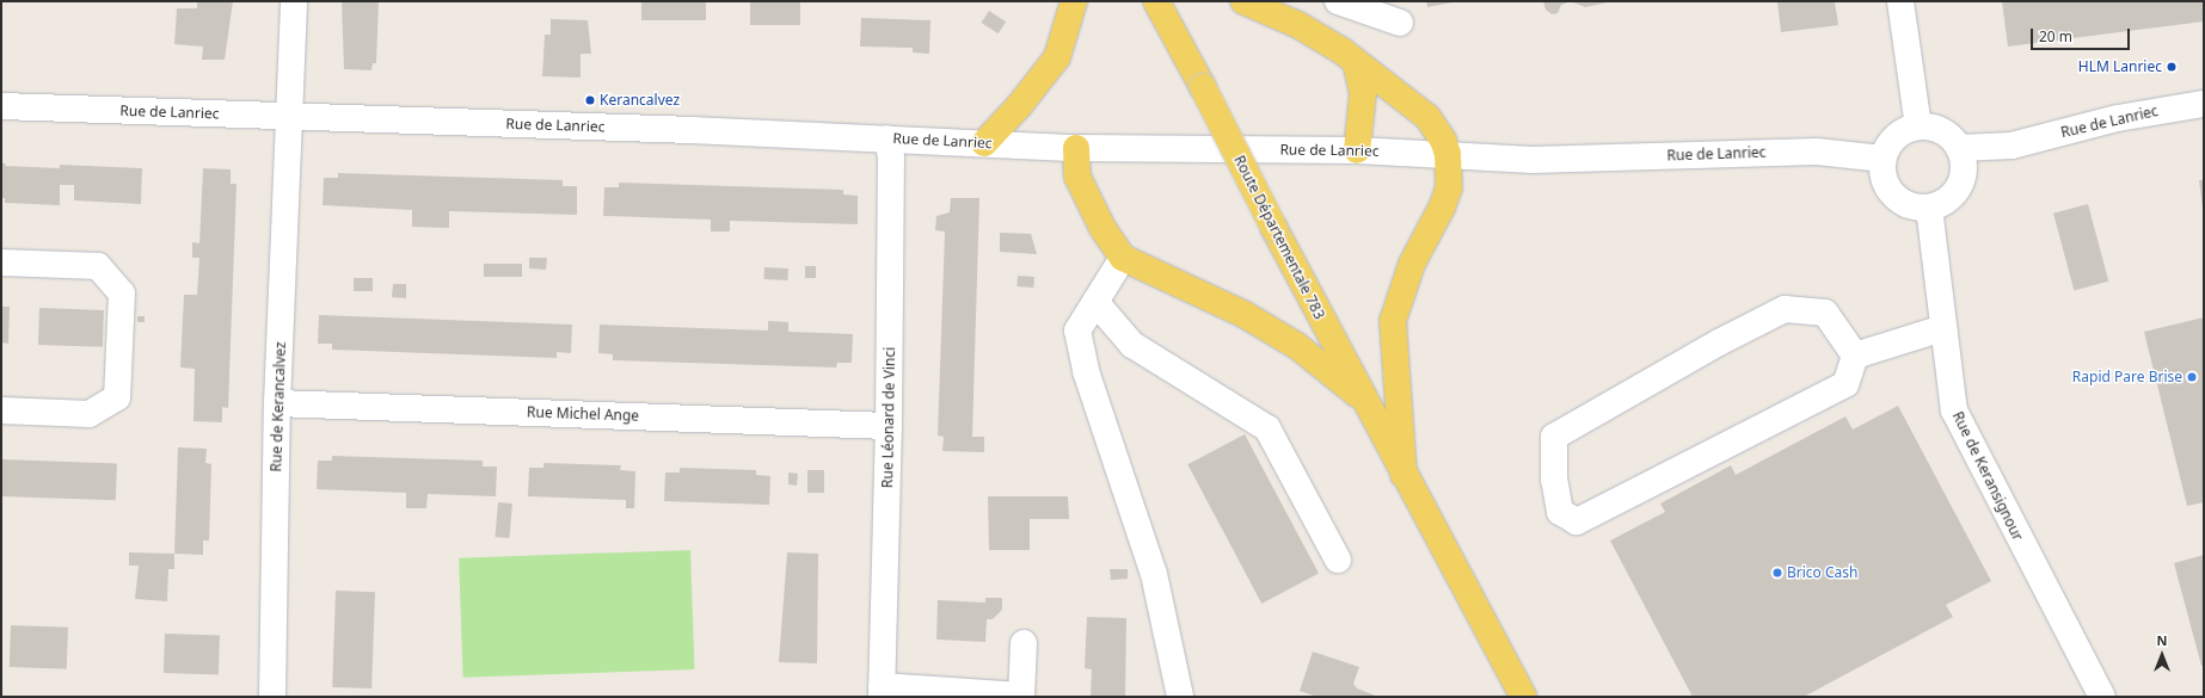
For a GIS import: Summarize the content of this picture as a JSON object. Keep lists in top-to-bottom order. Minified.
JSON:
{"streets":{"main road":["Route Départementale 783"],"street":["Rue de Lanriec","Rue de Kerancalvez","Rue Michel Ange","Rue Léonard de Vinci","Rue de Keransignour"]},"crossings":[["Rue de Lanriec","Rue de Kerancalvez"],["Rue de Lanriec","Rue Léonard de Vinci"],["Rue de Lanriec","Rue de Keransignour"],["Rue de Kerancalvez","Rue Michel Ange"],["Rue Michel Ange","Rue Léonard de Vinci"]],"places":["HLM Lanriec","Kerancalvez","Rapid Pare Brise","Brico Cash"],"scale_bar":"20 m","north":"top"}
